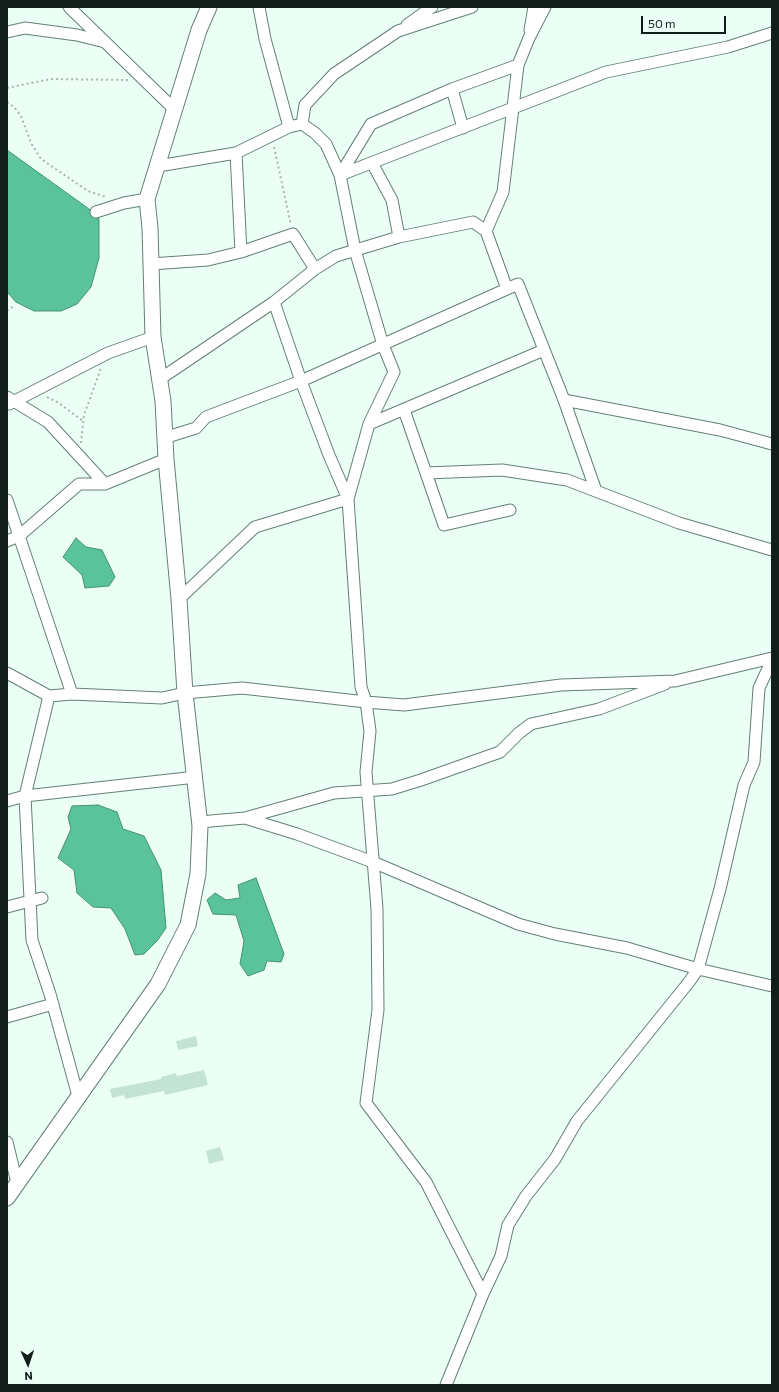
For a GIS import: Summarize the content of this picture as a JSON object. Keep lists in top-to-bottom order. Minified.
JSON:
{"scale_bar":"50 m","north":"bottom"}
